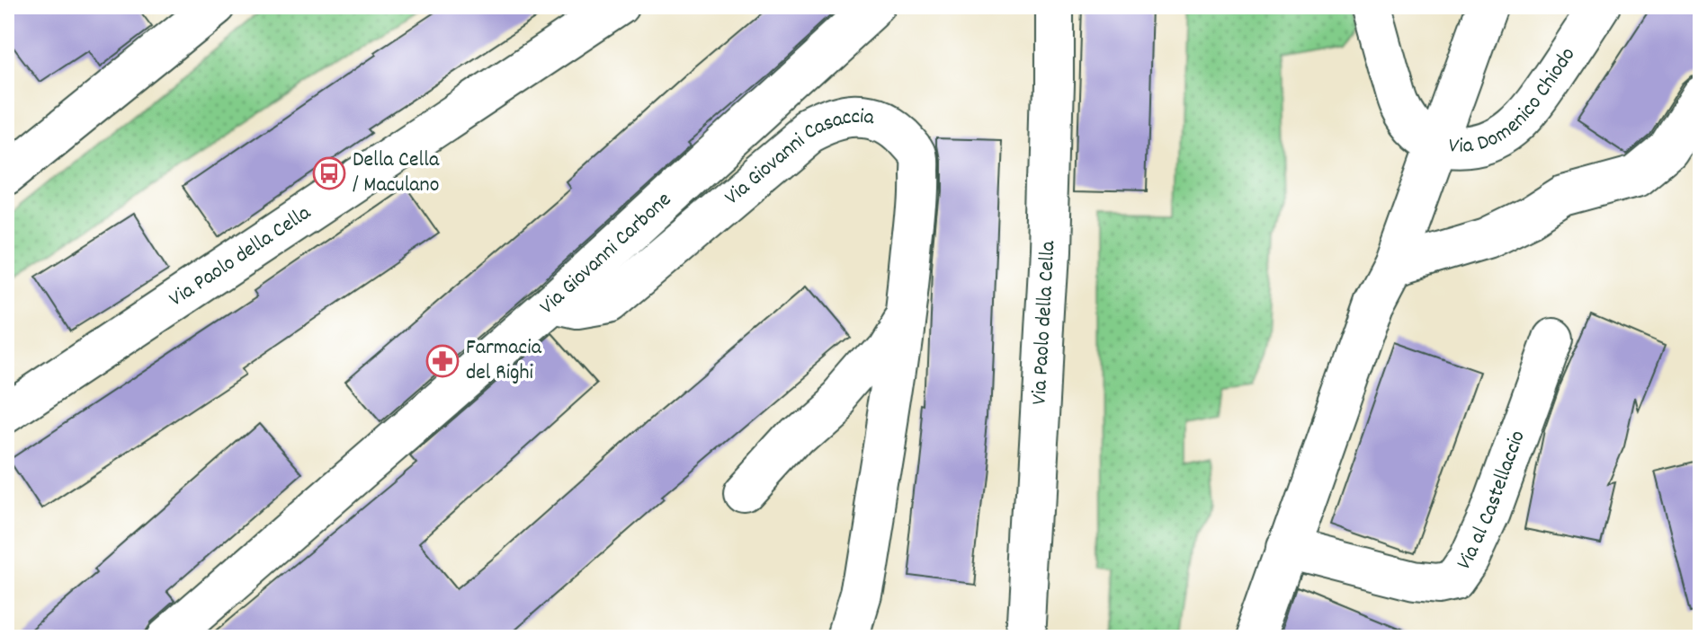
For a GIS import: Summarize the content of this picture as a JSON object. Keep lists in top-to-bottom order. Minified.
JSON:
{"streets":{"street":["Via Domenico Chiodo","Via Giovanni Casaccia","Via Giovanni Carbone","Via Paolo della Cella","Via al Castellaccio"]},"crossings":[["Via Giovanni Casaccia","Via Giovanni Carbone"]],"places":{"bus stop":["Della Cella / Maculano"],"pharmacy":["Farmacia del Righi"]}}
